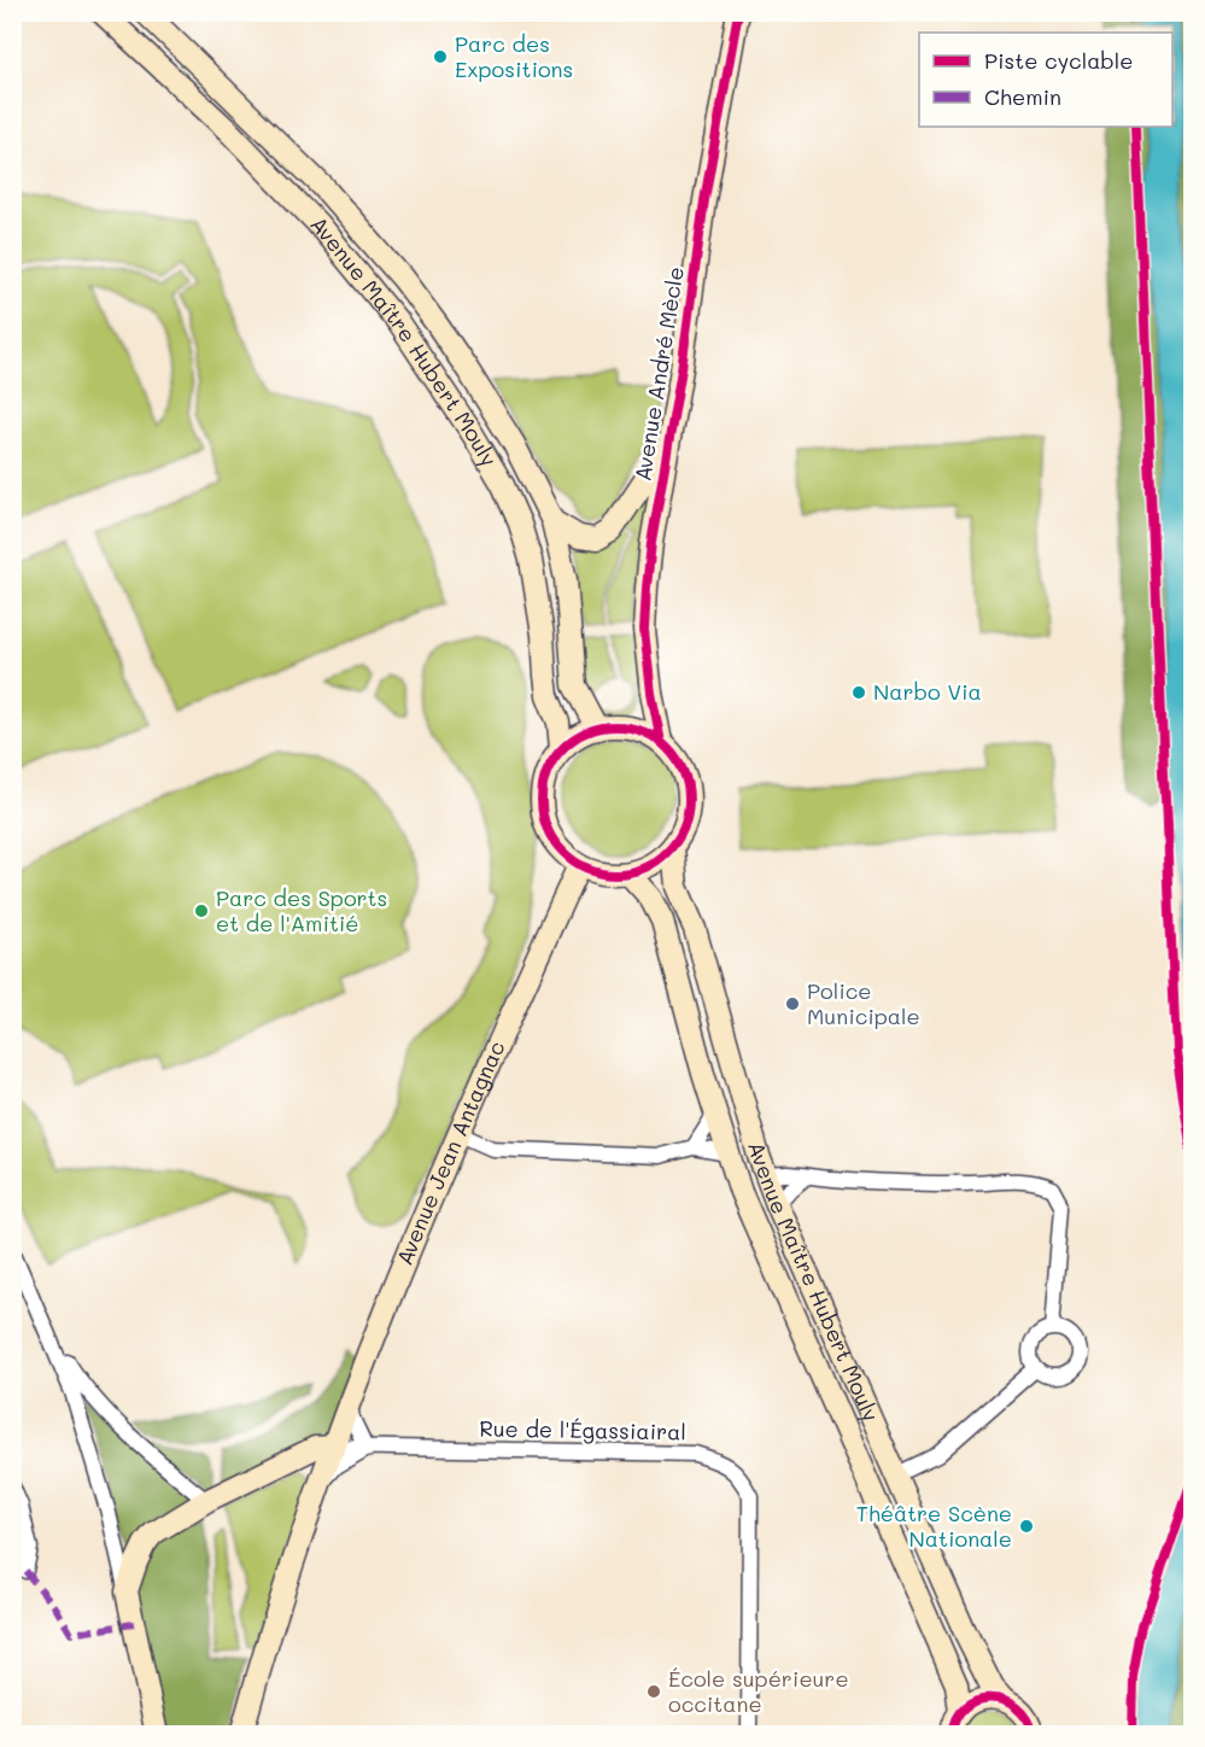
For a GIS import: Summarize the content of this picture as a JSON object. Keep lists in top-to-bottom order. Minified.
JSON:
{"streets":{"main road":["Avenue Maître Hubert Mouly","Avenue André Mècle","Avenue Jean Antagnac"],"street":["Rue de l'Égassiairal"]},"crossings":[["Avenue Maître Hubert Mouly","Avenue André Mècle"],["Avenue Maître Hubert Mouly","Avenue Jean Antagnac"],["Avenue André Mècle","Avenue Jean Antagnac"],["Avenue Jean Antagnac","Rue de l'Égassiairal"]],"places":["Parc des Expositions","Narbo Via","Parc des Sports et de l'Amitié","Police Municipale","Théâtre Scène Nationale","École supérieure occitane"],"legend":["Piste cyclable","Chemin"]}
